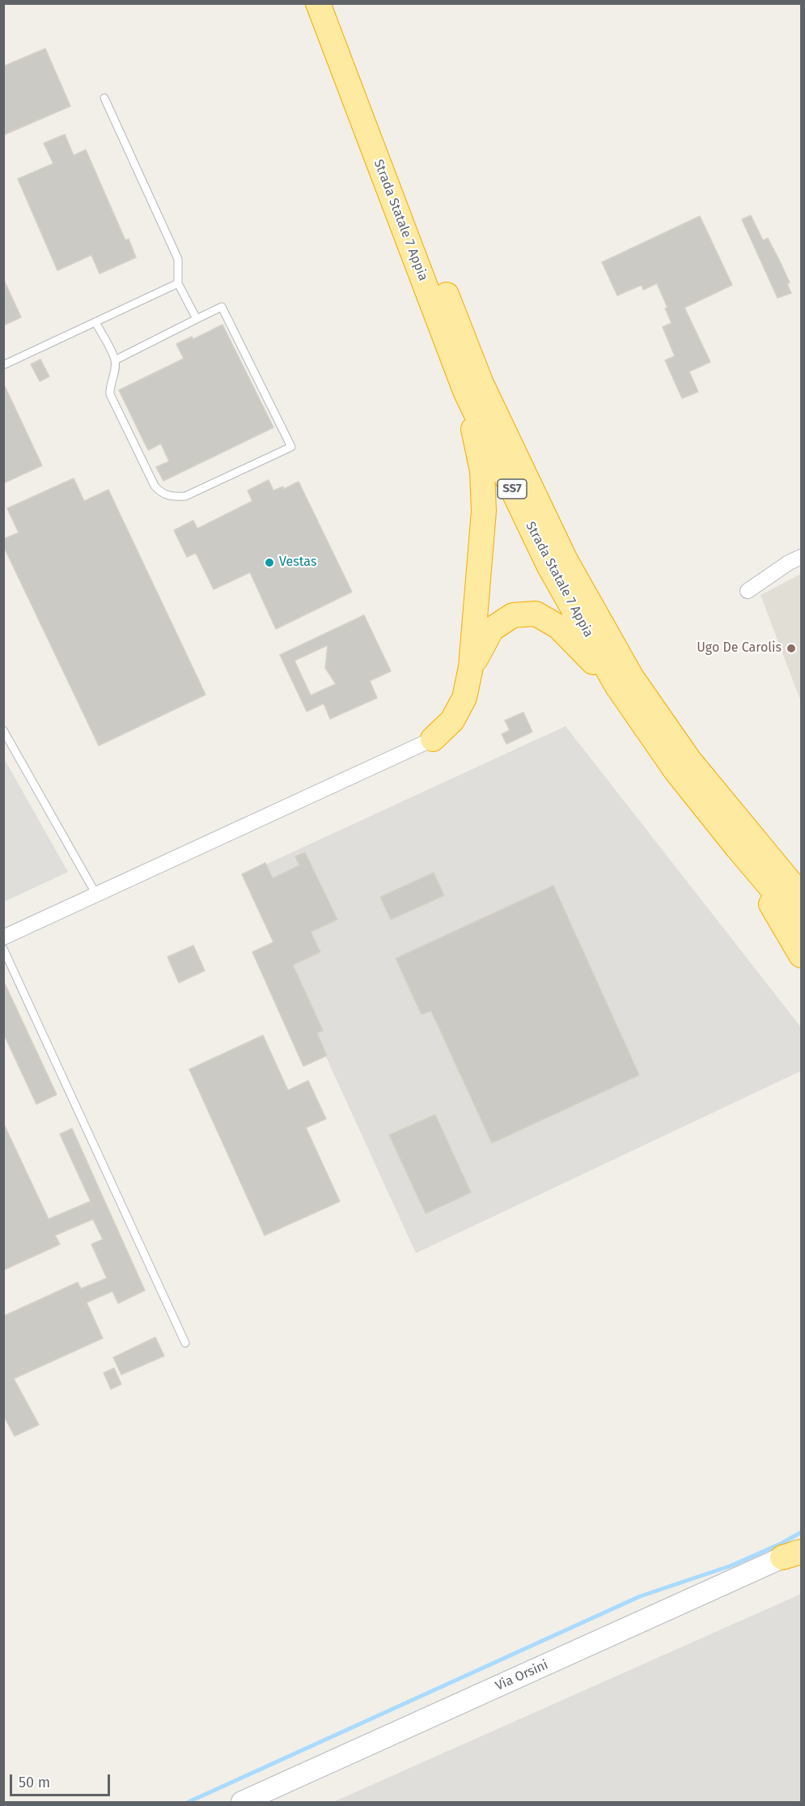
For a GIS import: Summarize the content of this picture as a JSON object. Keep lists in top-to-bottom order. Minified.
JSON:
{"streets":{"highway":["Strada Statale 7 Appia","SS7"],"main road":["Via Orsini"]},"places":["Vestas","Ugo De Carolis"],"scale_bar":"50 m"}
